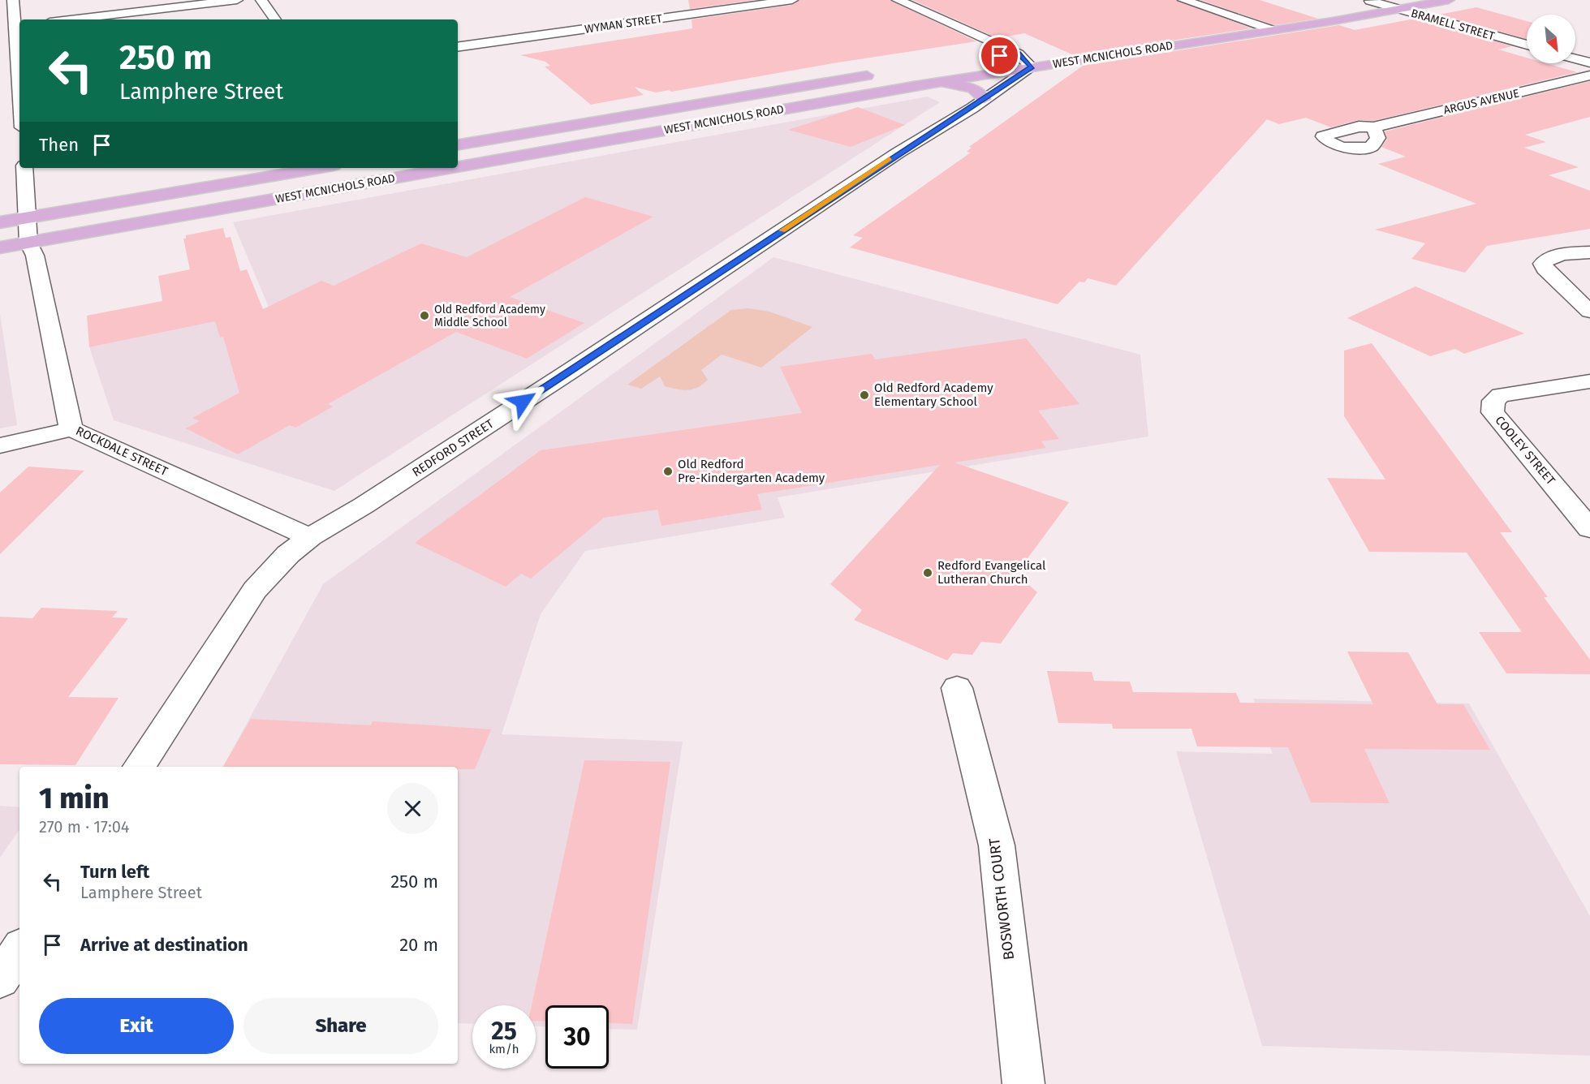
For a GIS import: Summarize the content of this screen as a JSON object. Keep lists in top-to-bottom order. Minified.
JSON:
{"streets":{"main road":["WEST MCNICHOLS ROAD"],"street":["WYMAN STREET","BRAMELL STREET","ARGUS AVENUE","REDFORD STREET","COOLEY STREET","ROCKDALE STREET","BOSWORTH COURT"]},"crossings":[["BRAMELL STREET","WEST MCNICHOLS ROAD"],["WEST MCNICHOLS ROAD","REDFORD STREET"],["WEST MCNICHOLS ROAD","ROCKDALE STREET"],["REDFORD STREET","ROCKDALE STREET"]],"places":["Old Redford Academy Middle School","Old Redford Academy Elementary School","Old Redford Pre-Kindergarten Academy","Redford Evangelical Lutheran Church"],"north":"bottom right","page":{"turn":["250 m","Lamphere Street"],"then":"Then","heading":["1 min","270 m · 17:04"],"list":[{"name":"Turn left","note":"Lamphere Street","value":"250 m"},{"name":"Arrive at destination","value":"20 m"}],"buttons":["Exit","Share"],"speed":"25 km/h","limit":"30"}}
